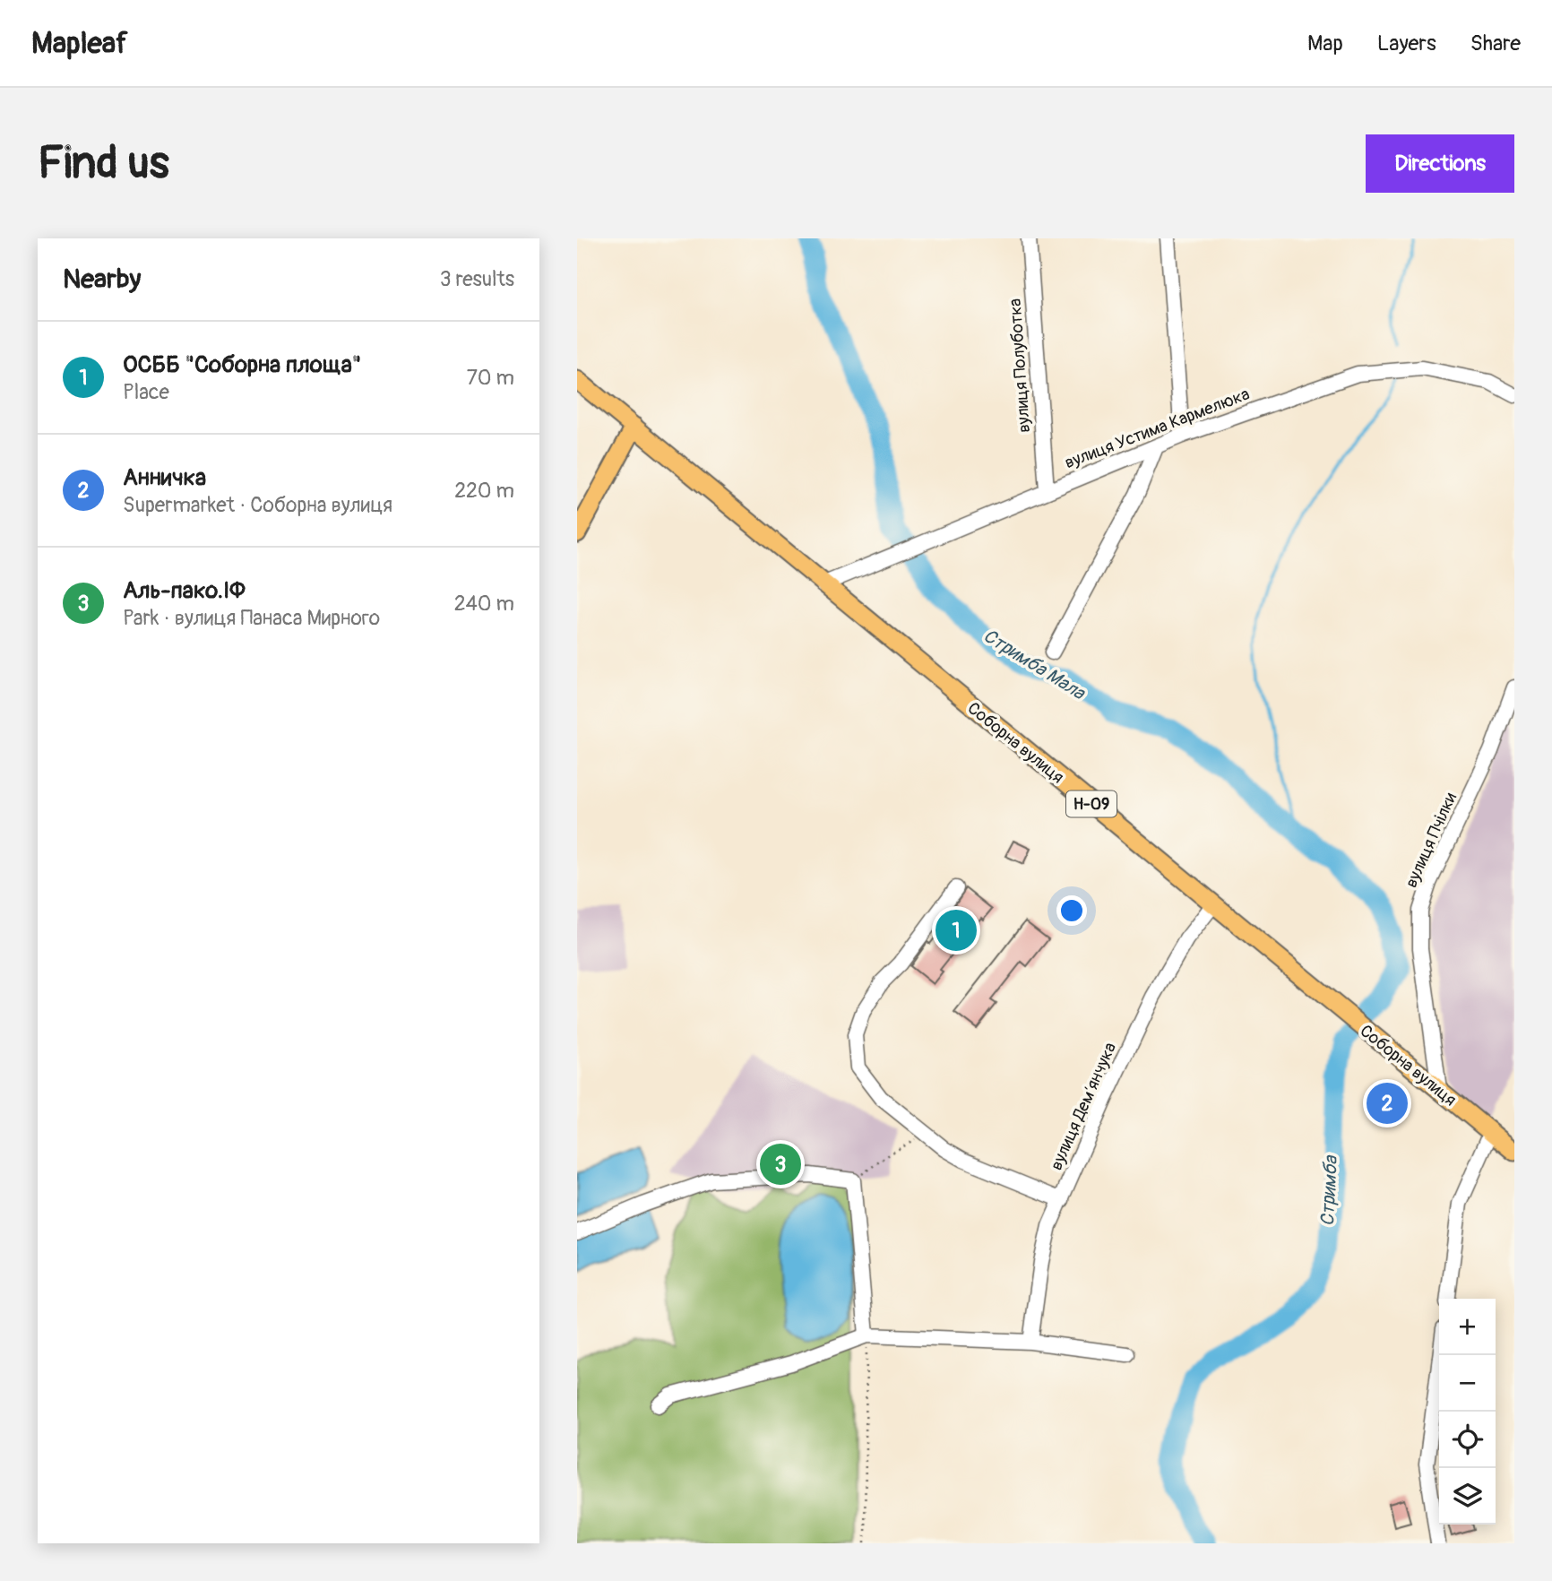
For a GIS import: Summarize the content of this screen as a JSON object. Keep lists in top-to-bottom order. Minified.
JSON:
{"streets":{"main road":["Соборна вулиця","Н-09"],"street":["вулиця Полуботка","вулиця Устима Кармелюка","вулиця Пчілки","вулиця Демʼянчука"]},"crossings":[["вулиця Полуботка","вулиця Устима Кармелюка"],["вулиця Устима Кармелюка","Соборна вулиця"],["Соборна вулиця","вулиця Пчілки"],["Соборна вулиця","вулиця Демʼянчука"]],"water":["Стримба Мала","Стримба"],"page":{"header":"Mapleaf","nav":["Map","Layers","Share"],"buttons":"Directions","title":"Find us","heading":["Nearby","3 results"],"list":[{"mark":"1","name":"ОСББ \"Соборна площа\"","note":"Place","value":"70 m"},{"mark":"2","name":"Анничка","note":"Supermarket · Соборна вулиця","value":"220 m"},{"mark":"3","name":"Аль-пако.ІФ","note":"Park · вулиця Панаса Мирного","value":"240 m"}],"pins":["1","2","3"],"map_buttons":["+","−"]}}
